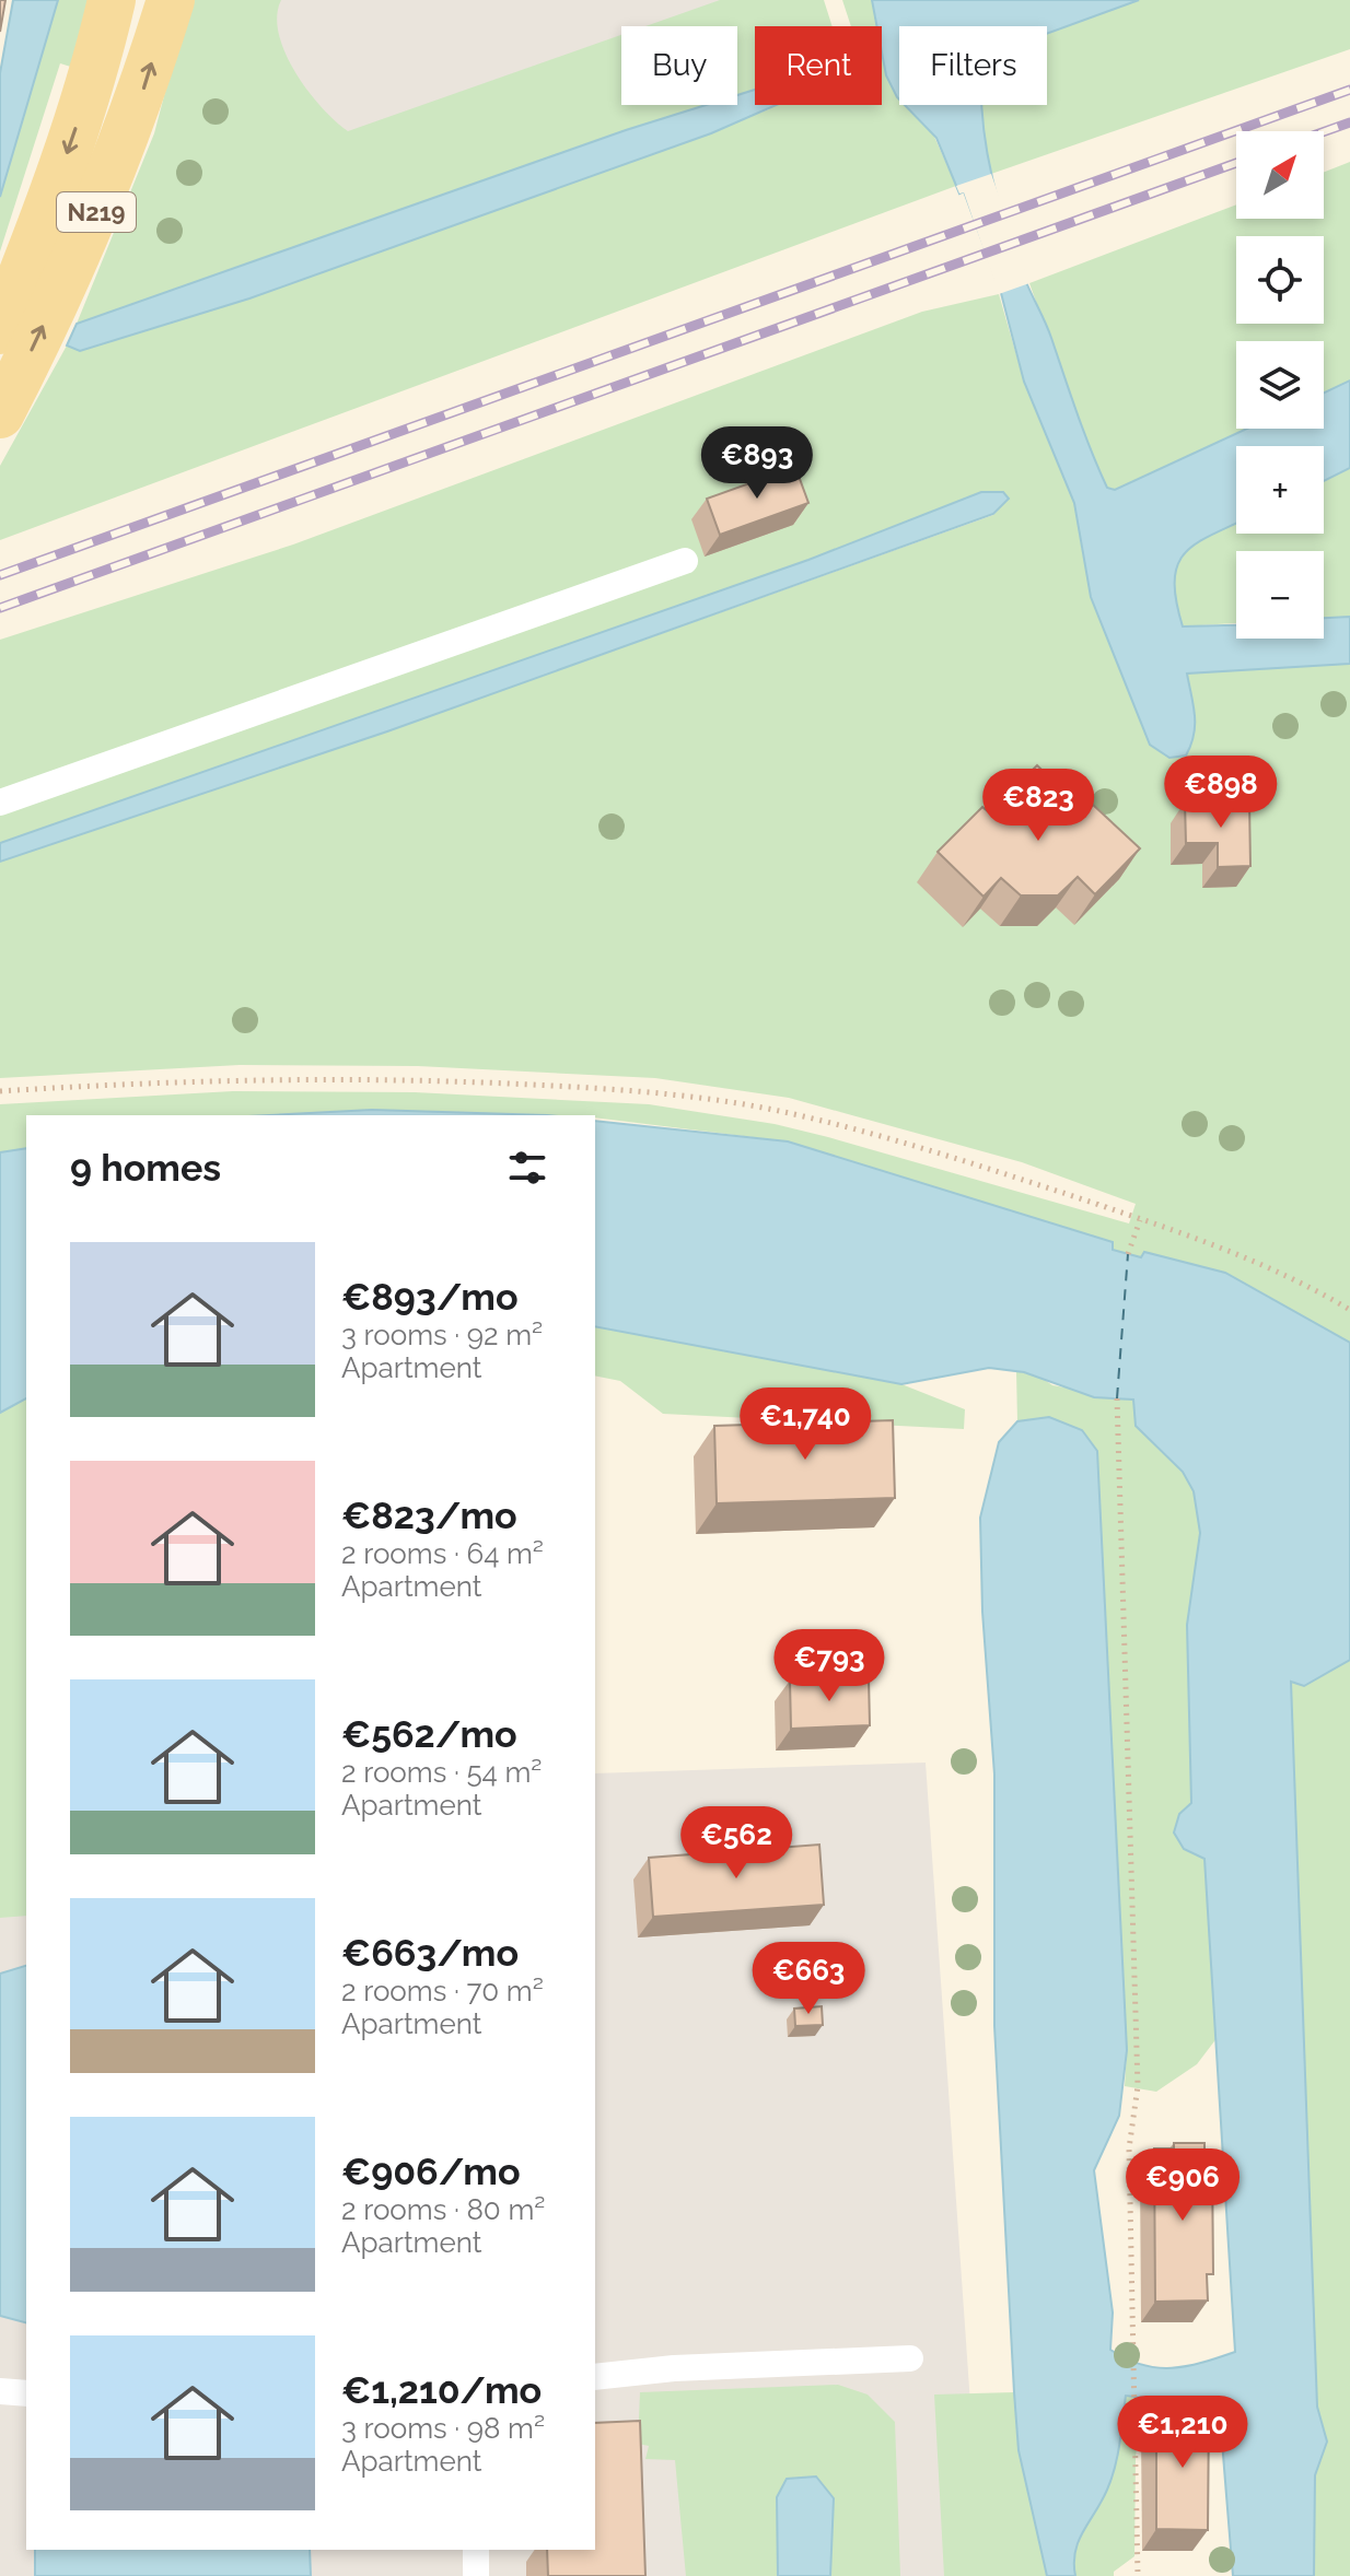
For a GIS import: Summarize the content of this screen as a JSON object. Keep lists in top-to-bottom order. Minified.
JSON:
{"streets":{"main road":["N219"]},"north":"top right","page":{"chip":["Buy","Rent","Filters"],"map_buttons":["+","−"],"price":["€893","€898","€823","€1,740","€793","€562","€663","€906","€1,210"],"heading":"9 homes","list":[{"name":"€893/mo","note":"3 rooms · 92 m² · Apartment"},{"name":"€823/mo","note":"2 rooms · 64 m² · Apartment"},{"name":"€562/mo","note":"2 rooms · 54 m² · Apartment"},{"name":"€663/mo","note":"2 rooms · 70 m² · Apartment"},{"name":"€906/mo","note":"2 rooms · 80 m² · Apartment"},{"name":"€1,210/mo","note":"3 rooms · 98 m² · Apartment"}]}}
